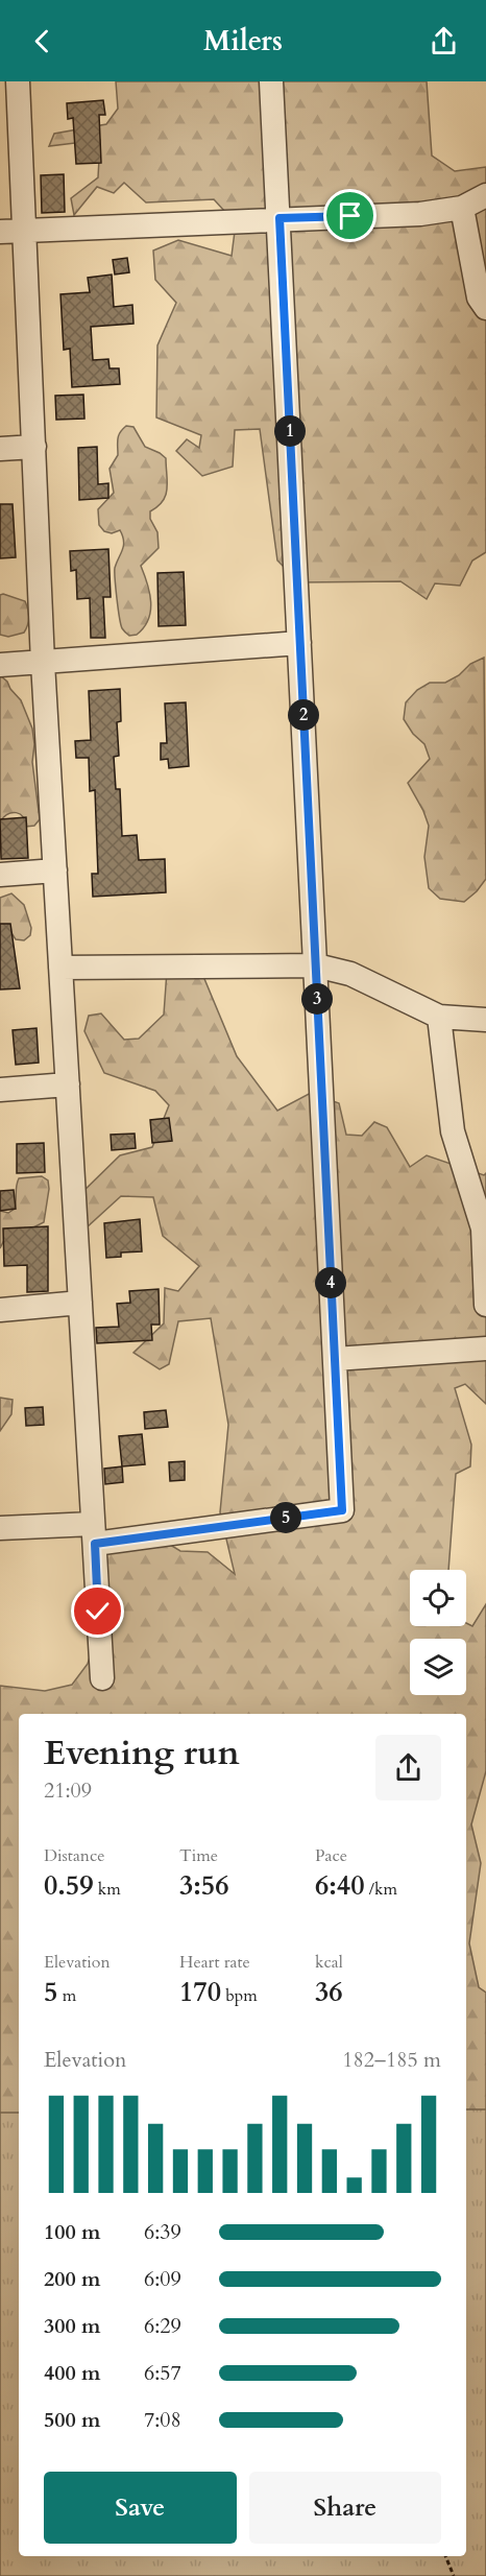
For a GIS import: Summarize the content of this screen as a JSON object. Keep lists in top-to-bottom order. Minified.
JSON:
{"page":{"header":"Milers","pins":["1","2","3","4","5"],"heading":["Evening run","21:09"],"stats":[["Distance","0.59 km"],["Time","3:56"],["Pace","6:40 /km"],["Elevation","5 m"],["Heart rate","170 bpm"],["kcal","36"]],"chart":["Elevation","182–185 m"],"list":[{"name":"100 m","note":"6:39"},{"name":"200 m","note":"6:09"},{"name":"300 m","note":"6:29"},{"name":"400 m","note":"6:57"},{"name":"500 m","note":"7:08"}],"buttons":["Save","Share"]}}
